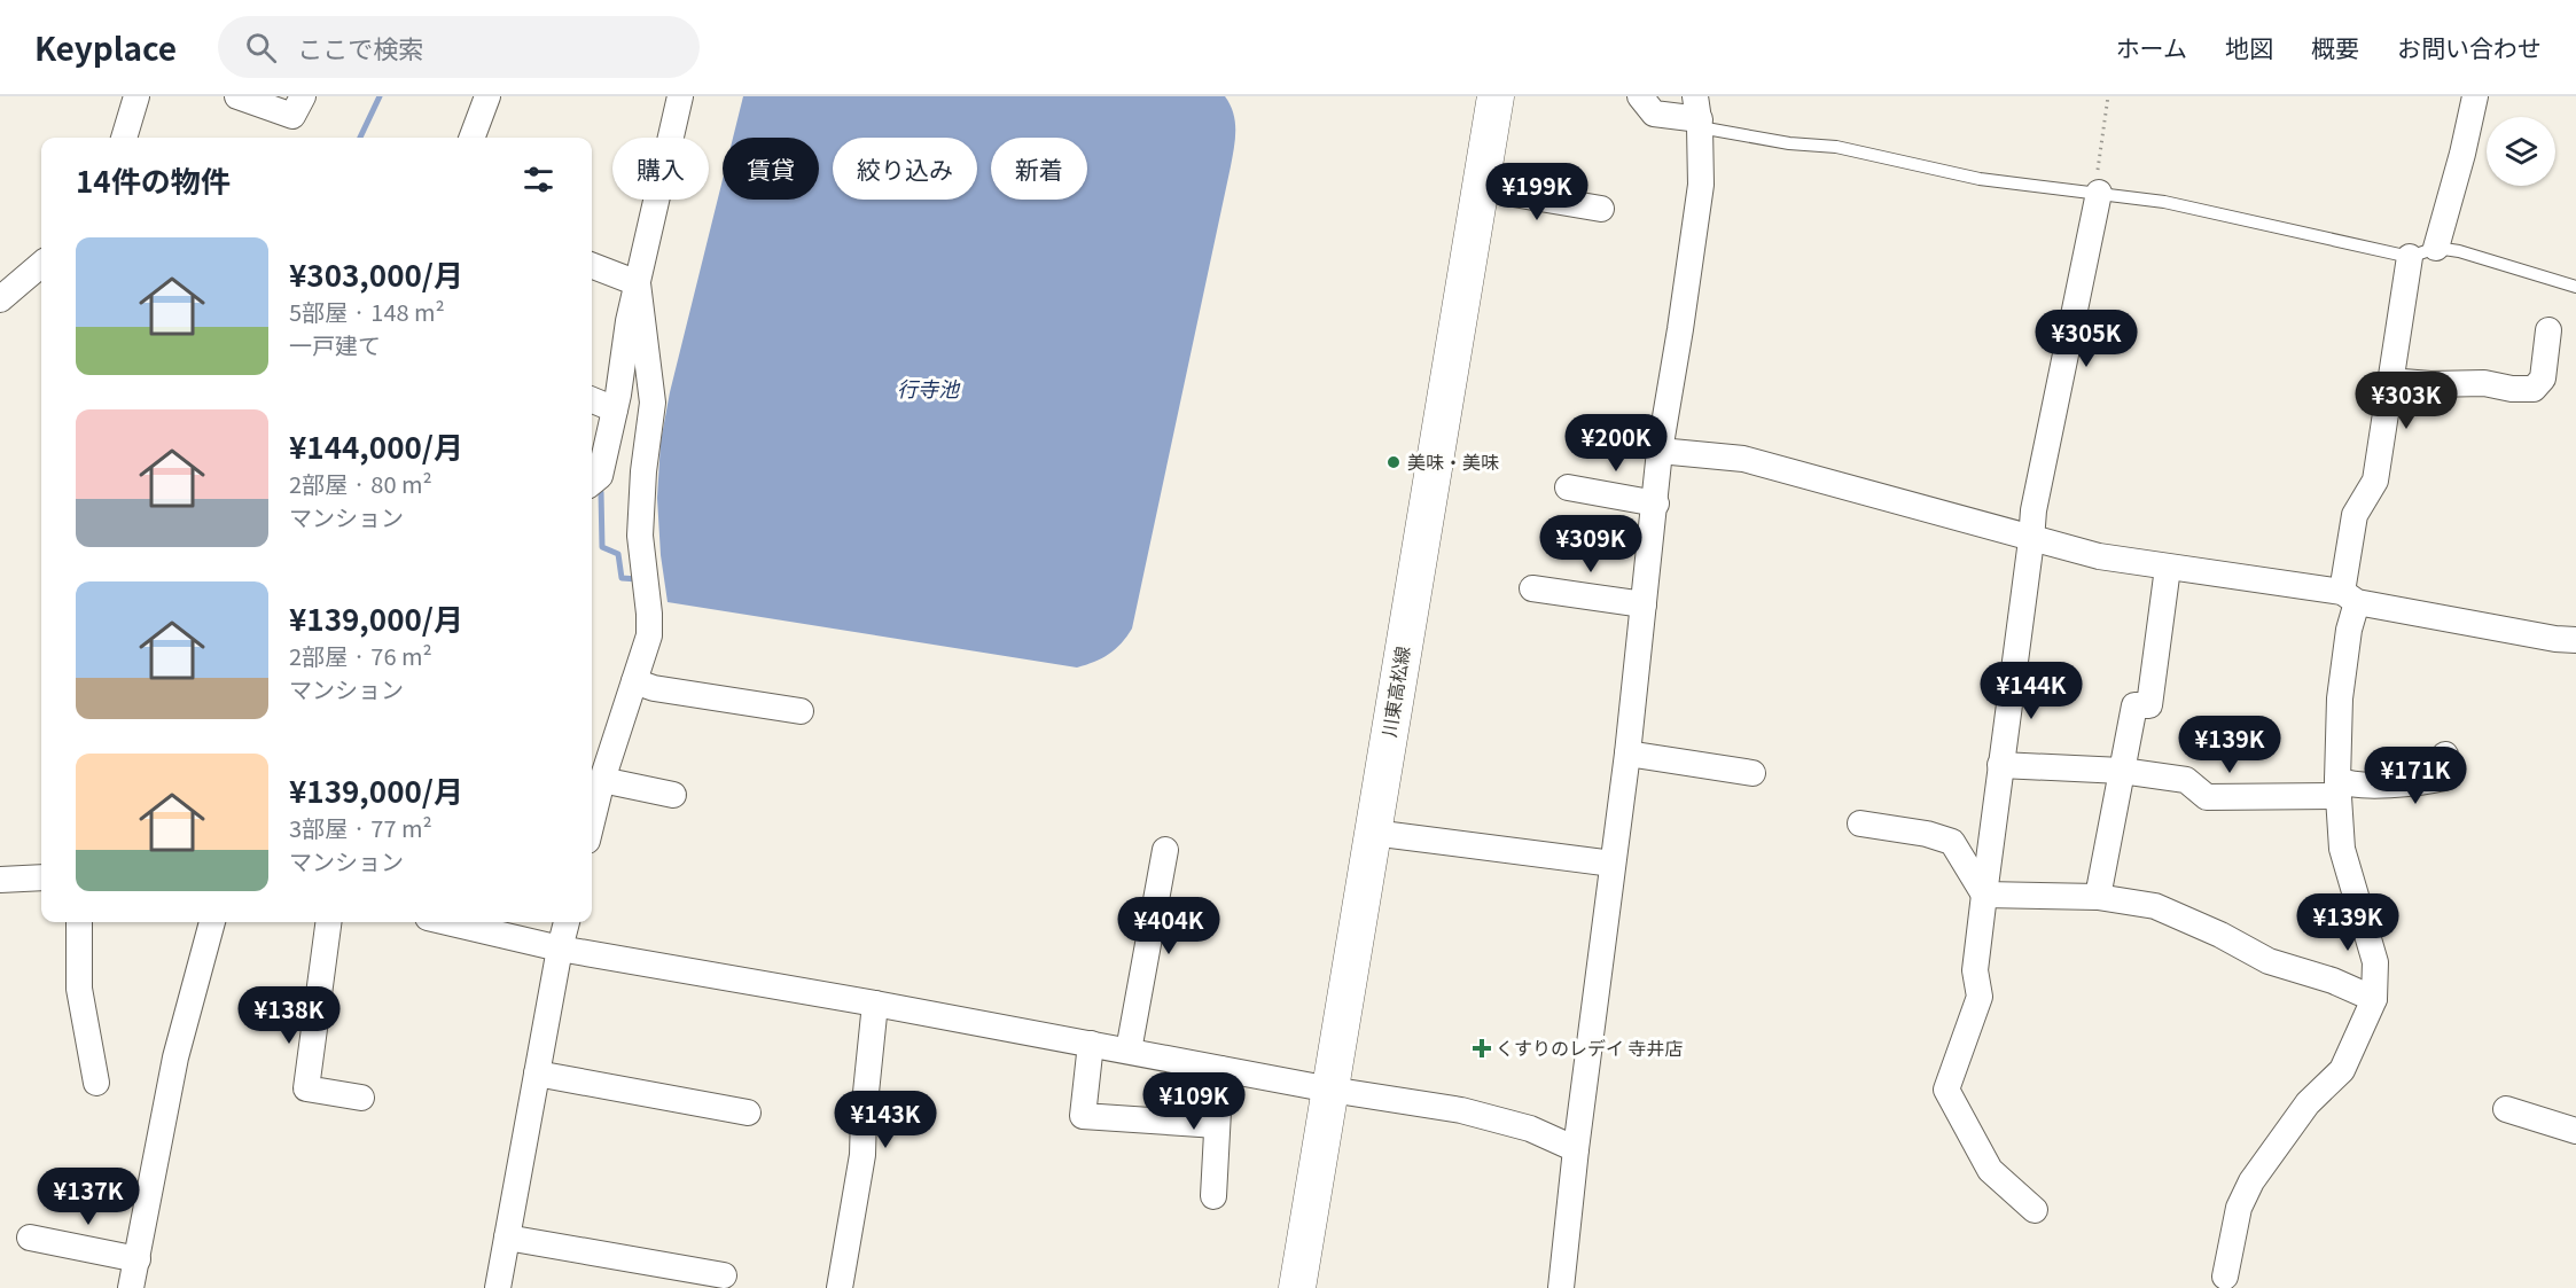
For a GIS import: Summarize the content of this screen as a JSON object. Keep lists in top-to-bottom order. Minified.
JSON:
{"streets":{"main road":["川東高松線"]},"water":["行寺池"],"places":{"other":["美味・美味"],"health":["くすりのレデイ 寺井店"]},"page":{"header":"Keyplace","search":"ここで検索","nav":["ホーム","地図","概要","お問い合わせ"],"chip":["購入","賃貸","絞り込み","新着"],"heading":"14件の物件","price":["¥199K","¥305K","¥303K","¥200K","¥309K","¥144K","¥139K","¥171K","¥139K","¥404K","¥138K","¥109K","¥143K","¥137K"],"list":[{"name":"¥303,000/月","note":"5部屋 · 148 m² · 一戸建て"},{"name":"¥144,000/月","note":"2部屋 · 80 m² · マンション"},{"name":"¥139,000/月","note":"2部屋 · 76 m² · マンション"},{"name":"¥139,000/月","note":"3部屋 · 77 m² · マンション"}]}}
